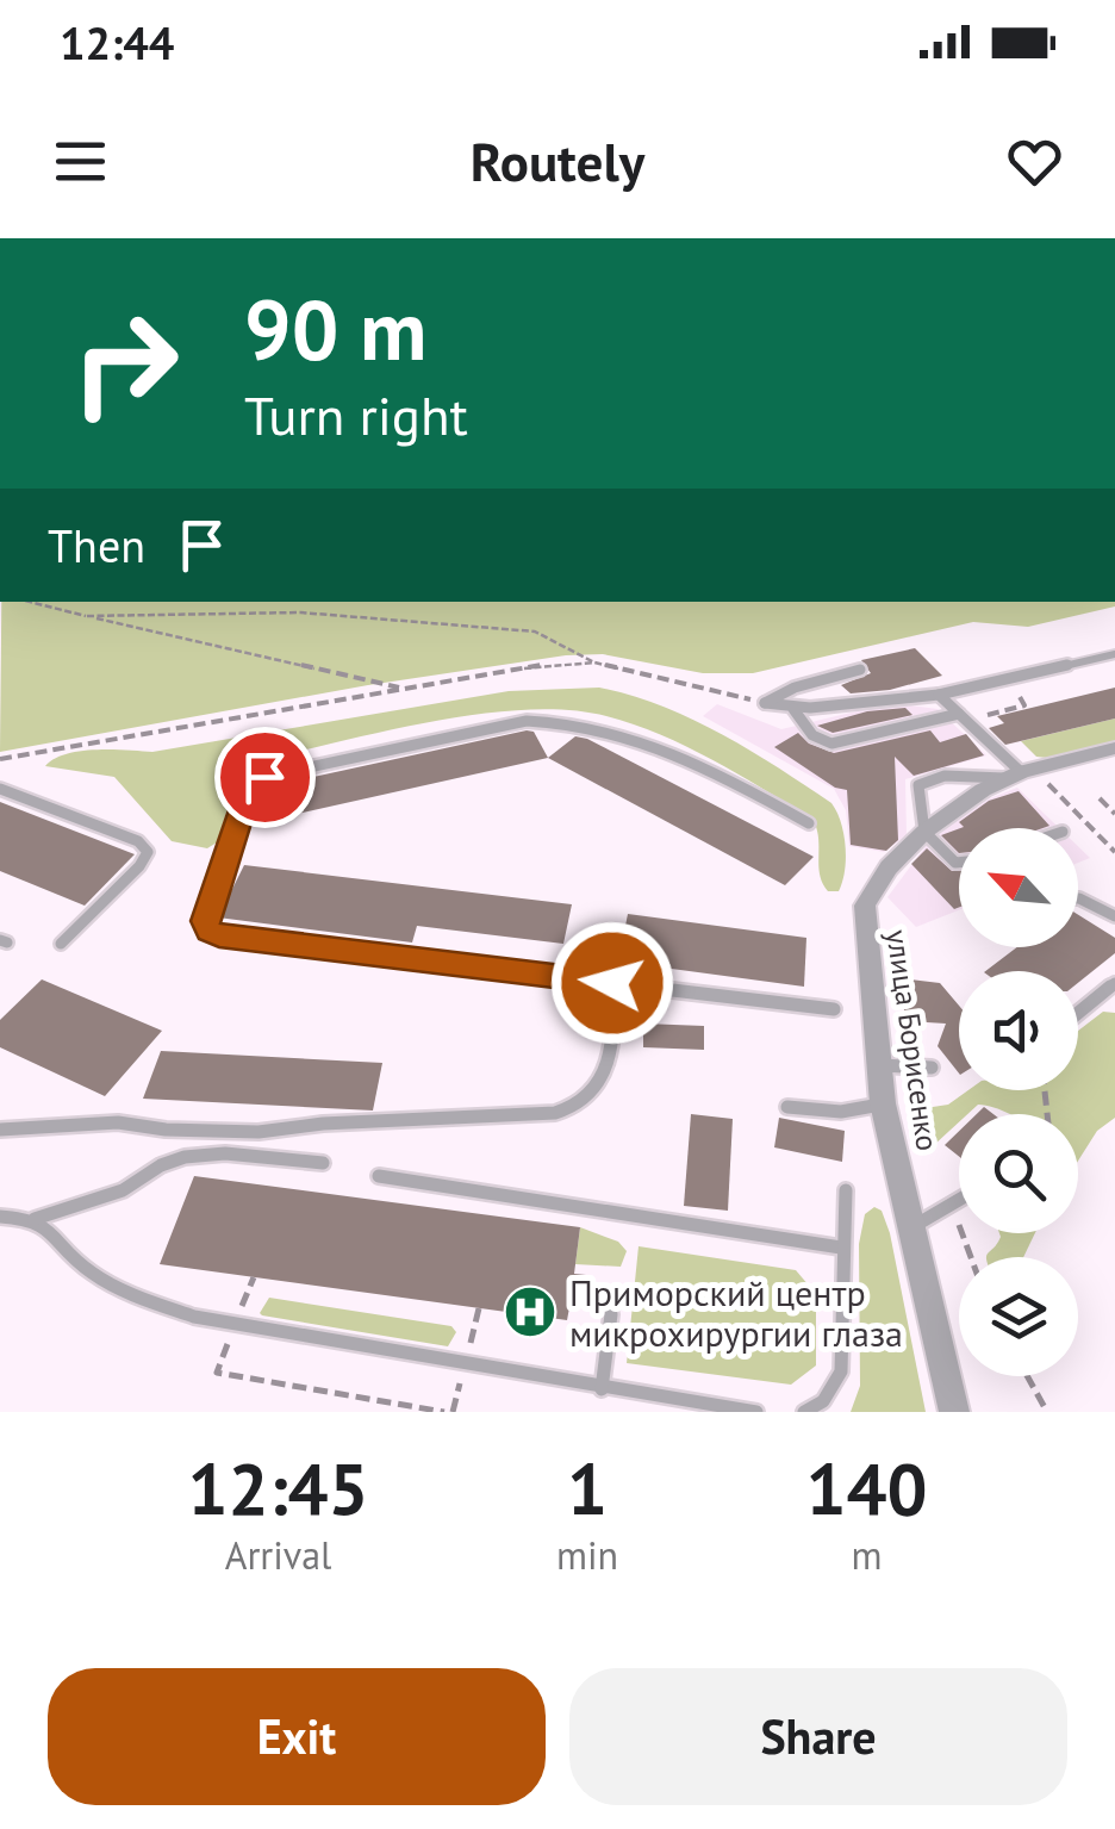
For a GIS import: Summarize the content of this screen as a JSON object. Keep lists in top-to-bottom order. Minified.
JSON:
{"streets":{"street":["улица Борисенко"]},"places":{"hospital":["Приморский центр микрохирургии глаза"]},"north":"top left","page":{"status":"12:44","header":"Routely","turn":["90 m","Turn right"],"then":"Then","eta":["12:45","Arrival","1","min","140","m"],"buttons":["Exit","Share"]}}
